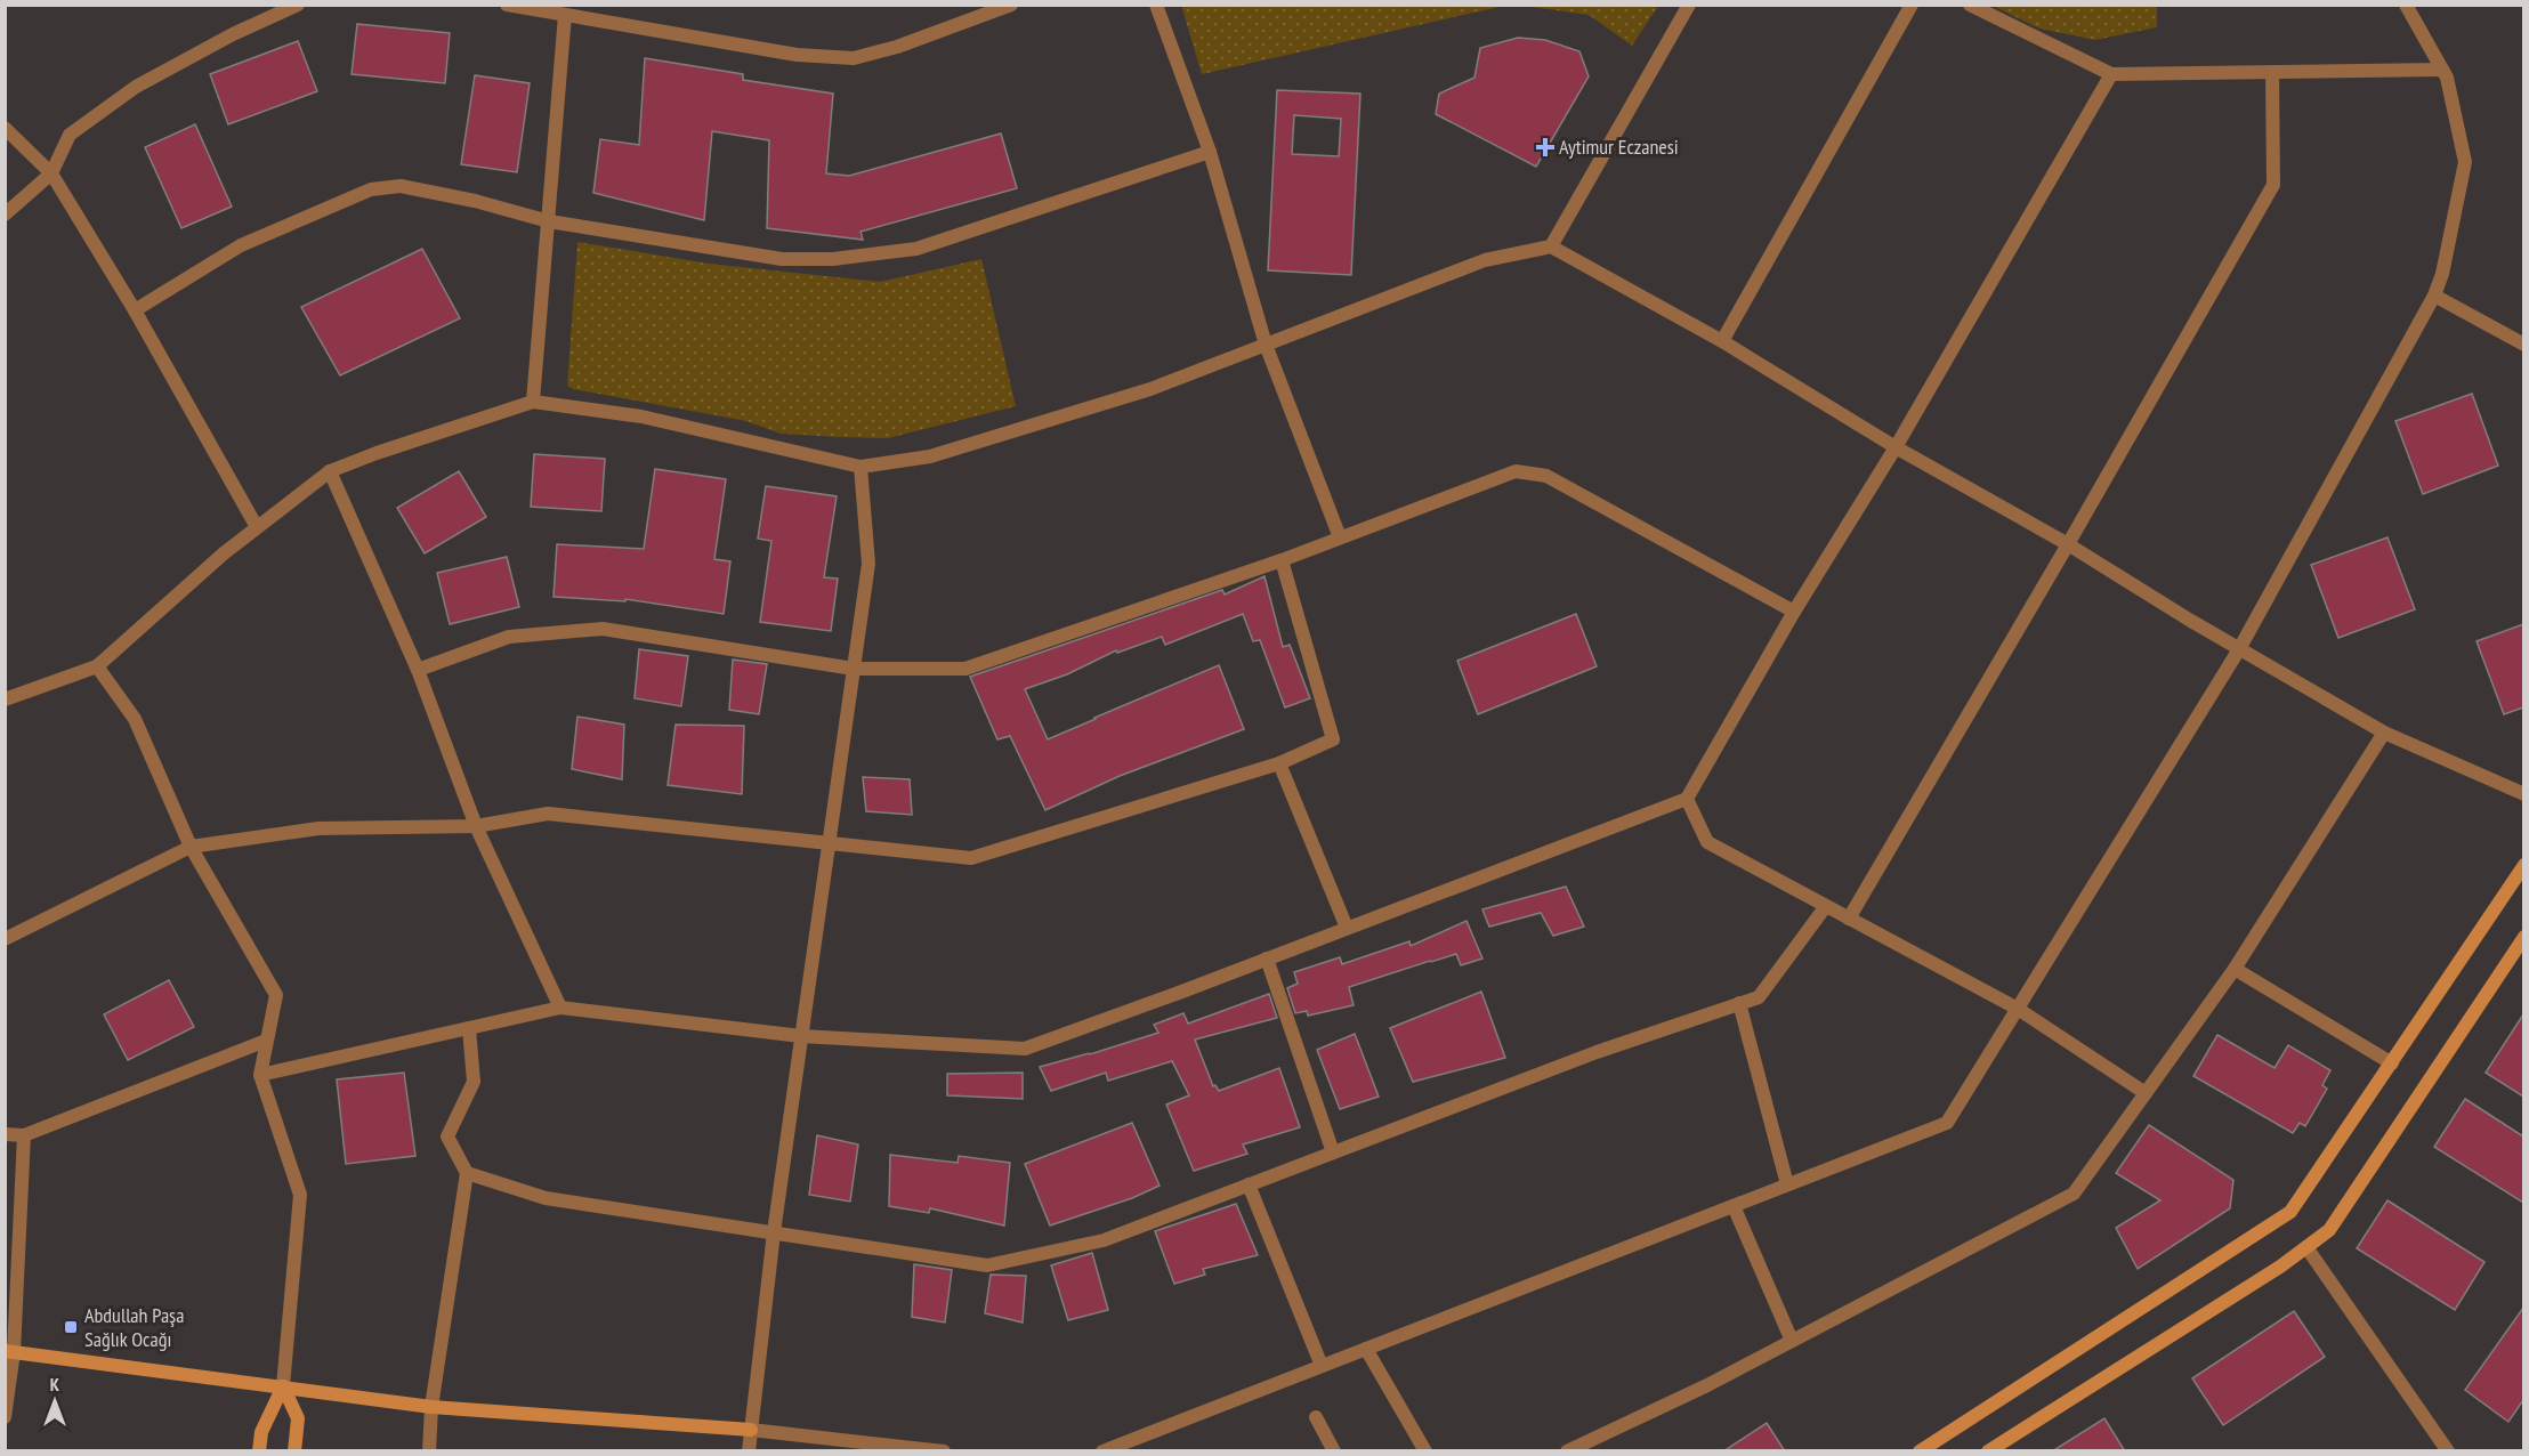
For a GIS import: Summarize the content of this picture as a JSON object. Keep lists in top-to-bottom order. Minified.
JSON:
{"places":{"health":["Aytimur Eczanesi"],"transit":["Abdullah Paşa Sağlık Ocağı"]},"north":"top"}
